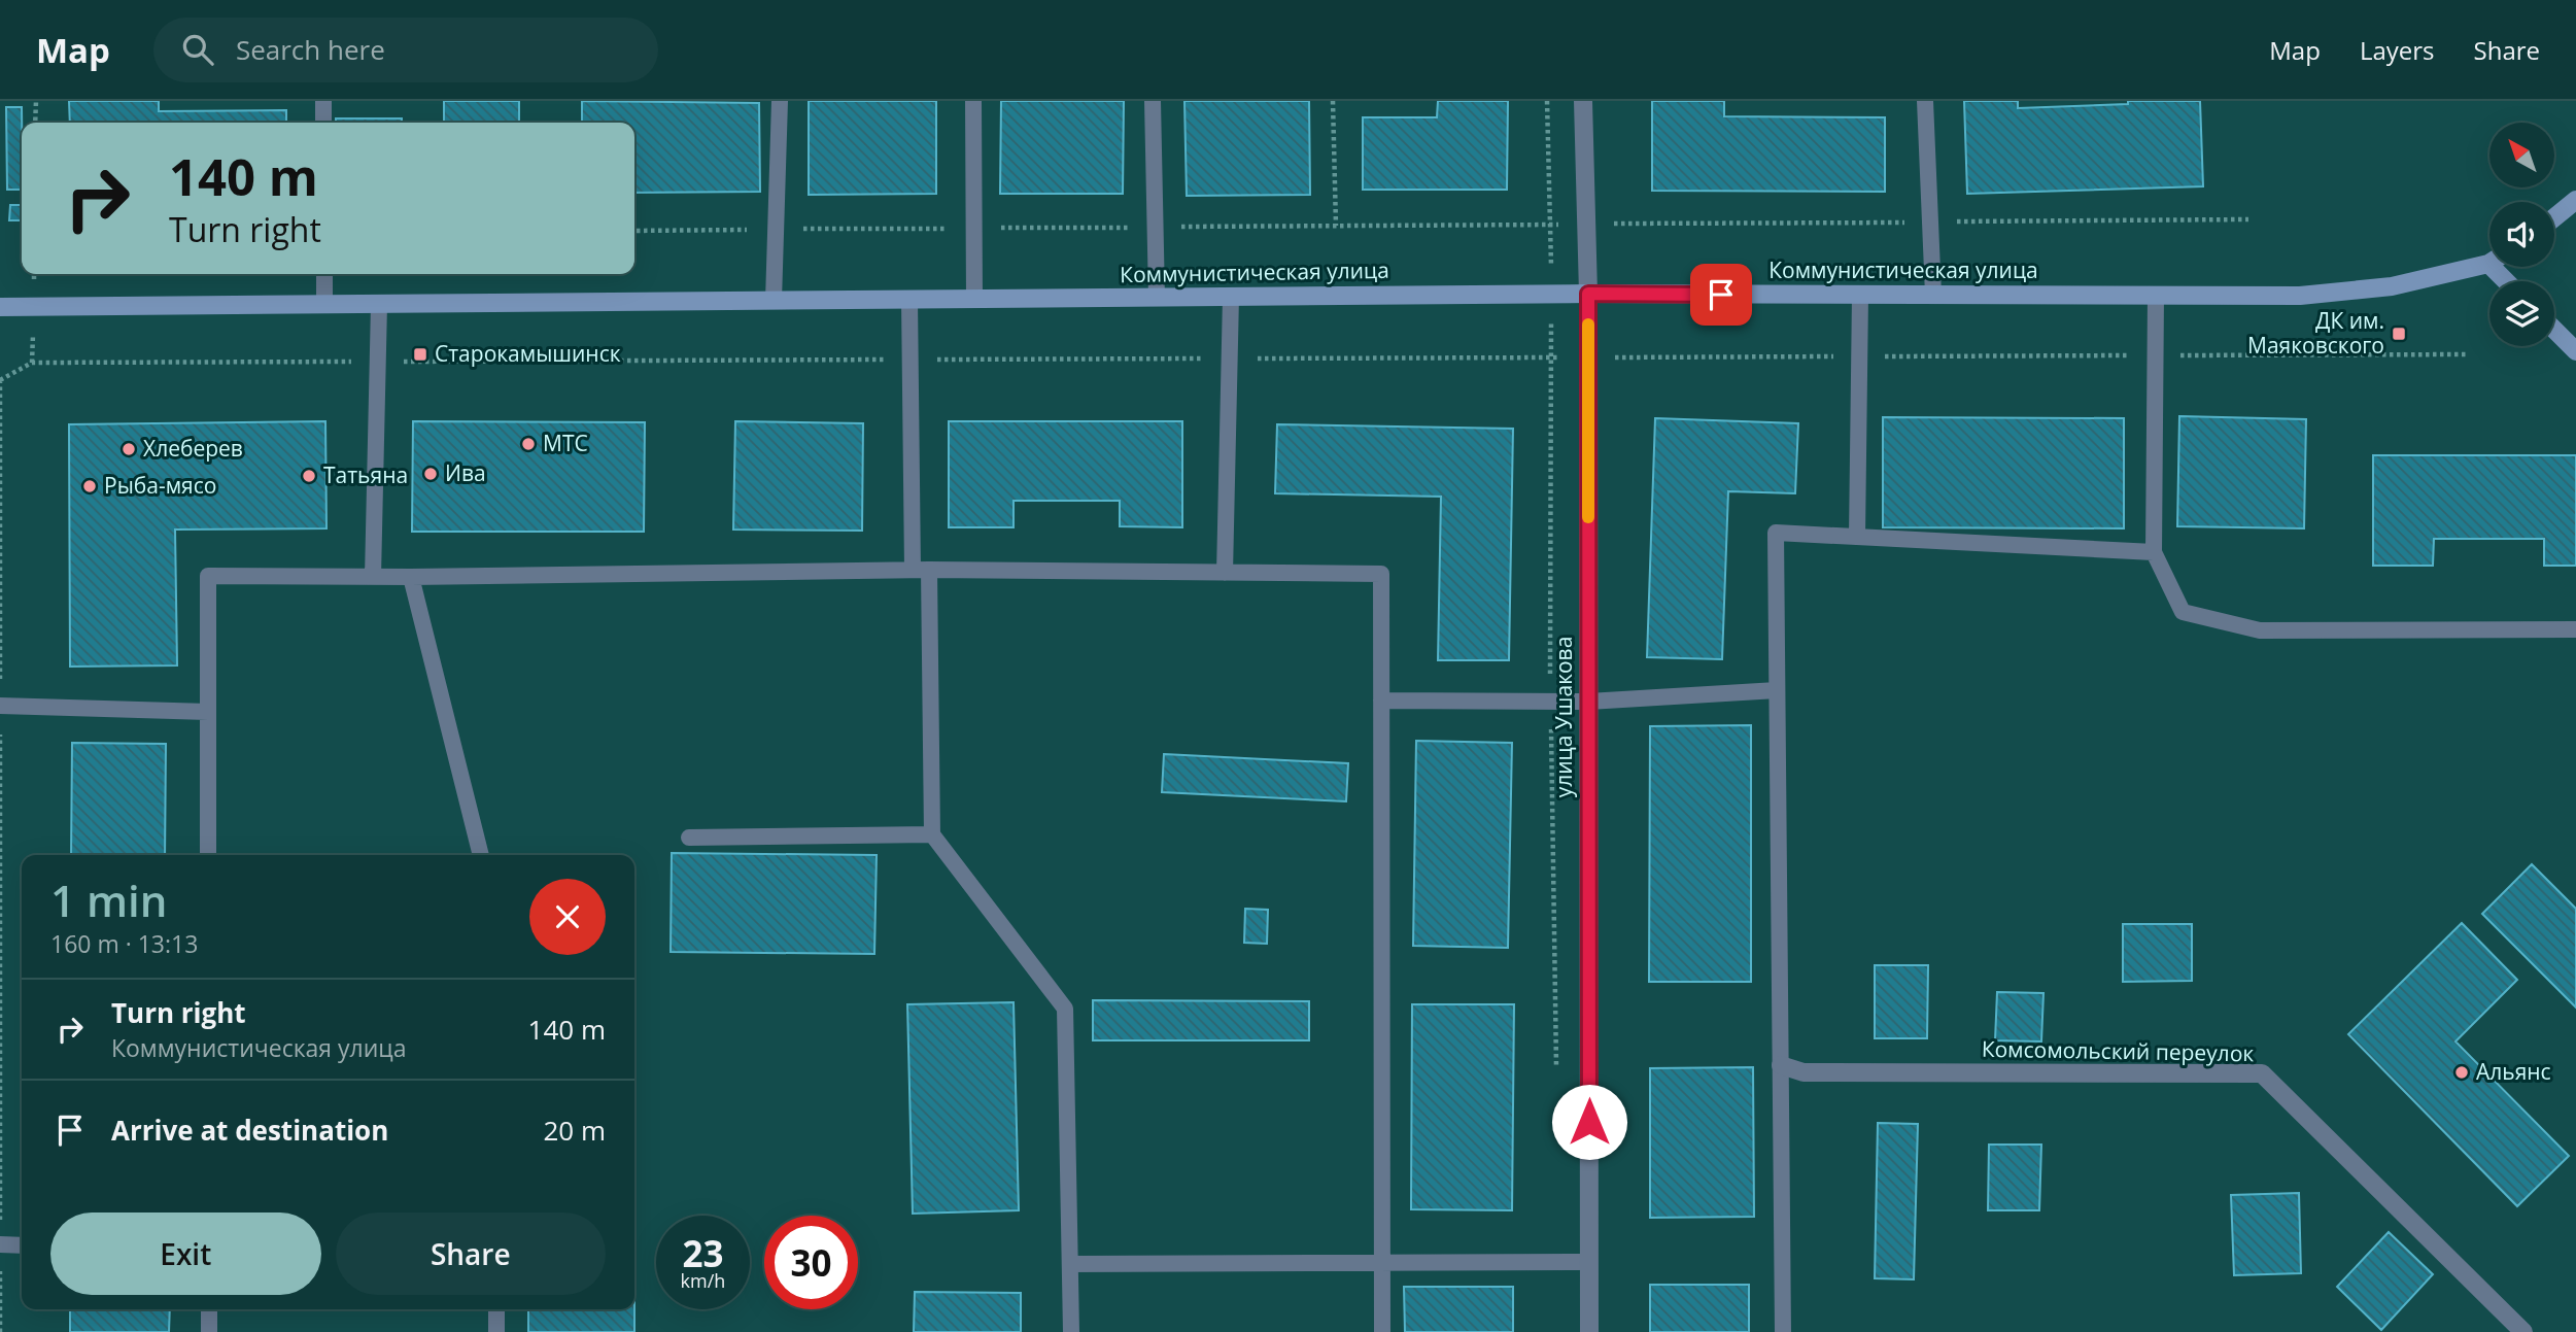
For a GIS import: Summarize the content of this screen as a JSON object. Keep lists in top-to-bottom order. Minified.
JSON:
{"streets":{"main road":["Коммунистическая улица"],"street":["улица Ушакова","Комсомольский переулок"]},"crossings":[["Коммунистическая улица","улица Ушакова"]],"places":{"transit":["ДК им. Маяковского","Старокамышинск"],"other":["МТС","Хлеберев","Ива","Татьяна","Рыба-мясо","Альянс"]},"north":"top left","page":{"header":"Map","search":"Search here","nav":["Map","Layers","Share"],"turn":["140 m","Turn right"],"heading":["1 min","160 m · 13:13"],"list":[{"name":"Turn right","note":"Коммунистическая улица","value":"140 m"},{"name":"Arrive at destination","value":"20 m"}],"buttons":["Exit","Share"],"speed":"23 km/h","limit":"30"}}
